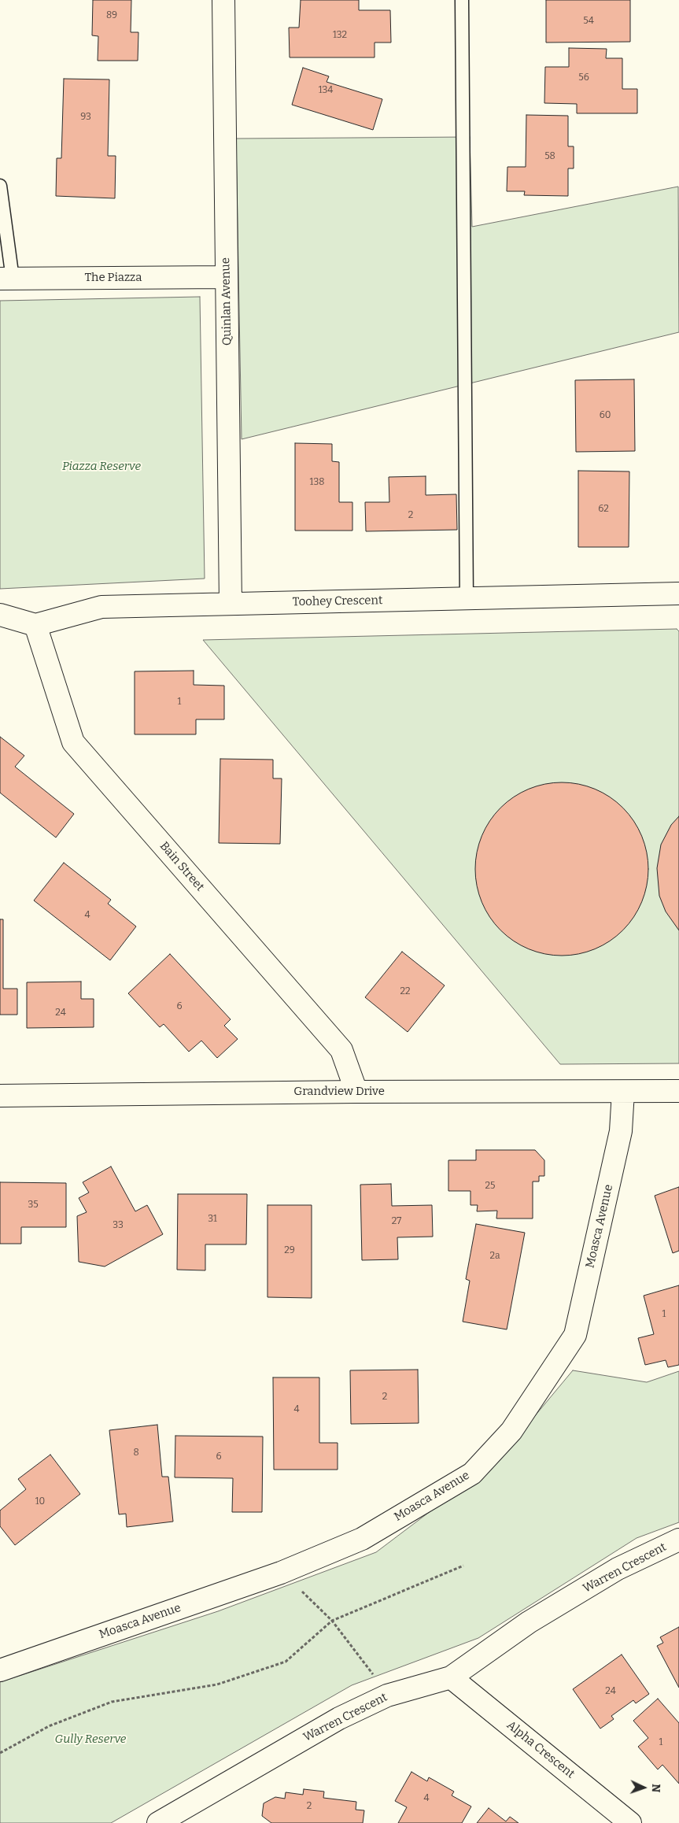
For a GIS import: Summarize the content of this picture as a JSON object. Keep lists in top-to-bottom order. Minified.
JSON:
{"streets":{"street":["The Piazza","Quinlan Avenue","Toohey Crescent","Bain Street","Grandview Drive","Moasca Avenue","Warren Crescent","Alpha Crescent"]},"crossings":[["The Piazza","Quinlan Avenue"],["Quinlan Avenue","Toohey Crescent"],["Toohey Crescent","Bain Street"],["Bain Street","Grandview Drive"],["Grandview Drive","Moasca Avenue"],["Warren Crescent","Alpha Crescent"]],"parks":["Piazza Reserve","Gully Reserve"],"house_numbers":["89","54","132","56","134","93","58","60","138","62","2","1","4","22","6","24","25","35","31","27","33","29","2a","1","2","4","8","6","10","24","1","4","2"],"north":"right"}
